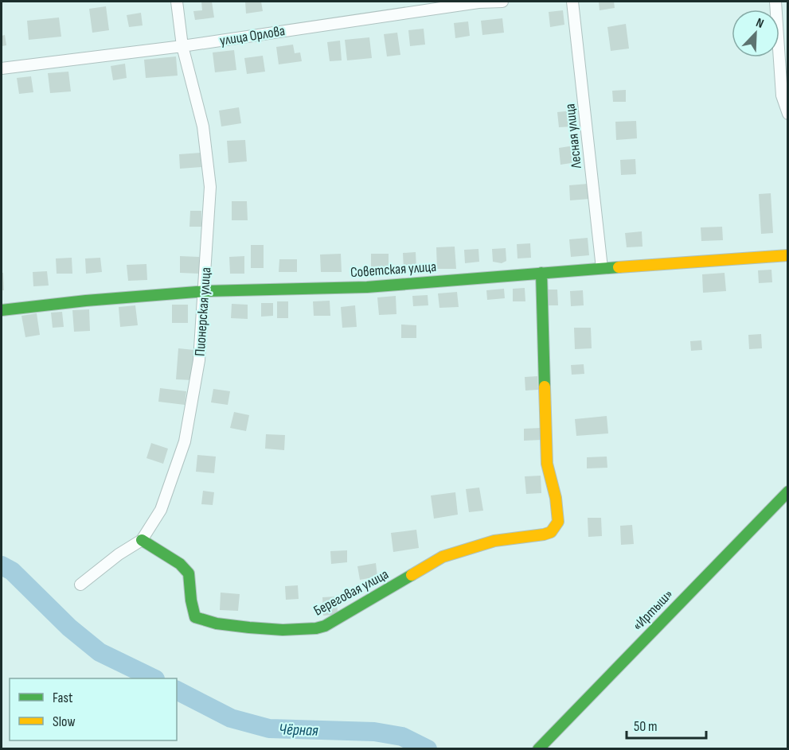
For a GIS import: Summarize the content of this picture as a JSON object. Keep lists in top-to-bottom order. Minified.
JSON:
{"streets":{"main road":["Советская улица","Береговая улица","«Иртыш»"],"street":["улица Орлова","Лесная улица","Пионерская улица"]},"crossings":[["улица Орлова","Пионерская улица"],["Лесная улица","Советская улица"],["Советская улица","Пионерская улица"],["Советская улица","Береговая улица"],["Пионерская улица","Береговая улица"]],"water":["Чёрная"],"legend":["Fast","Slow"],"scale_bar":"50 m","north":"top right"}
